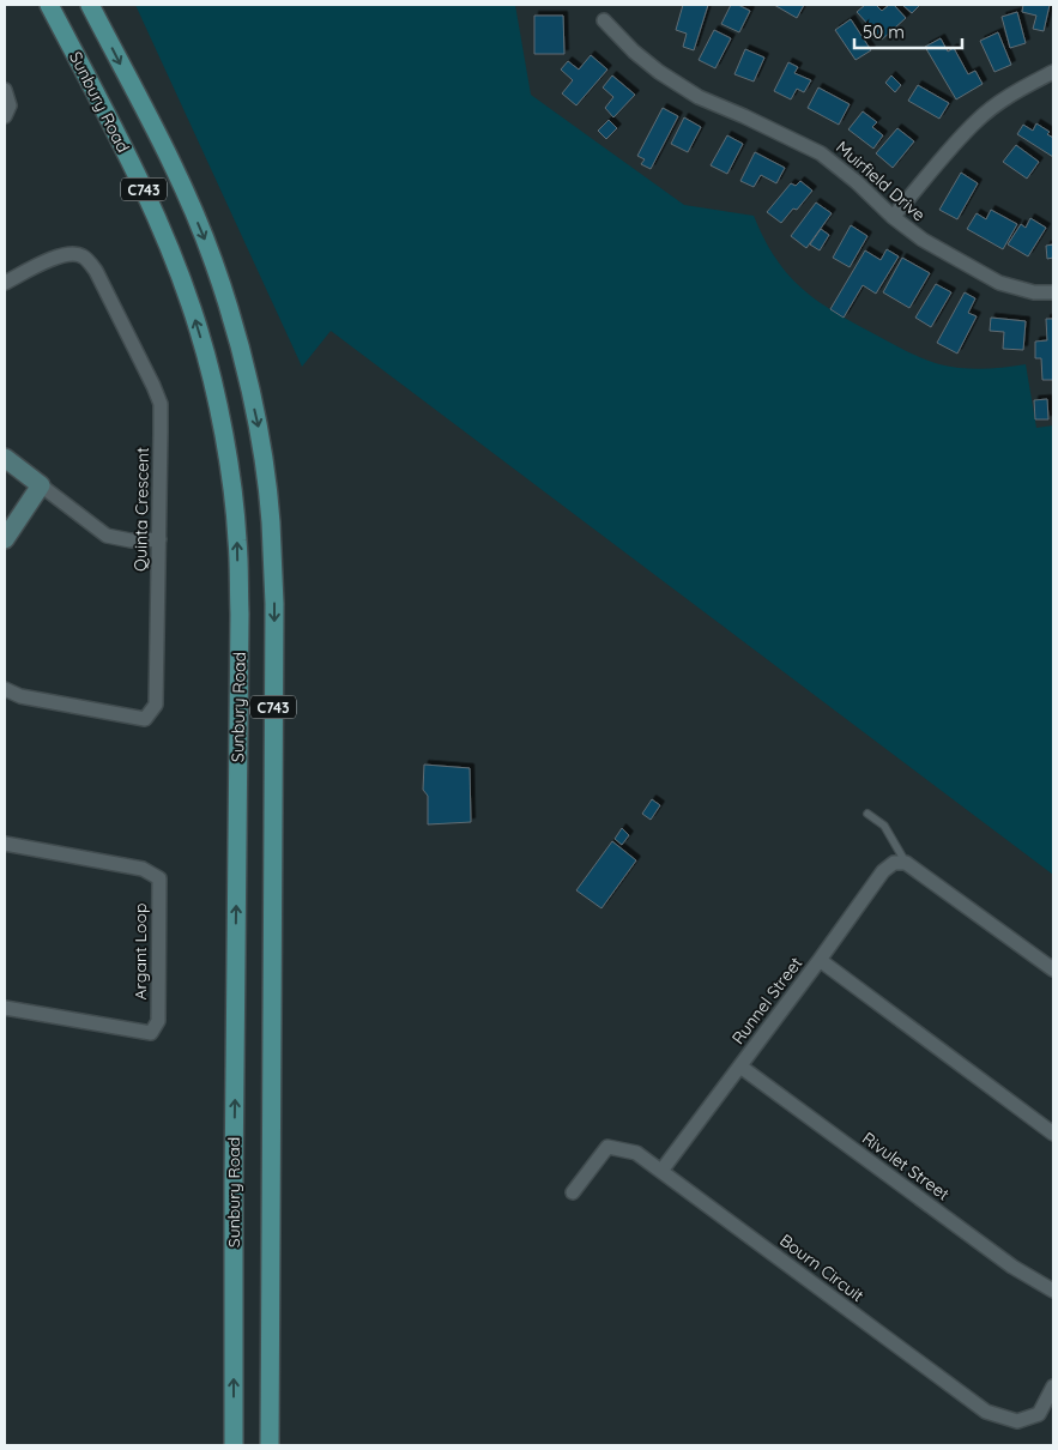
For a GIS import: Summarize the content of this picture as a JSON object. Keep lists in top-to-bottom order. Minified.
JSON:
{"streets":{"main road":["Sunbury Road","C743"],"street":["Muirfield Drive","Quinta Crescent","Argant Loop","Runnel Street","Rivulet Street","Bourn Circuit"]},"crossings":[["Runnel Street","Rivulet Street"],["Runnel Street","Bourn Circuit"]],"scale_bar":"50 m"}
